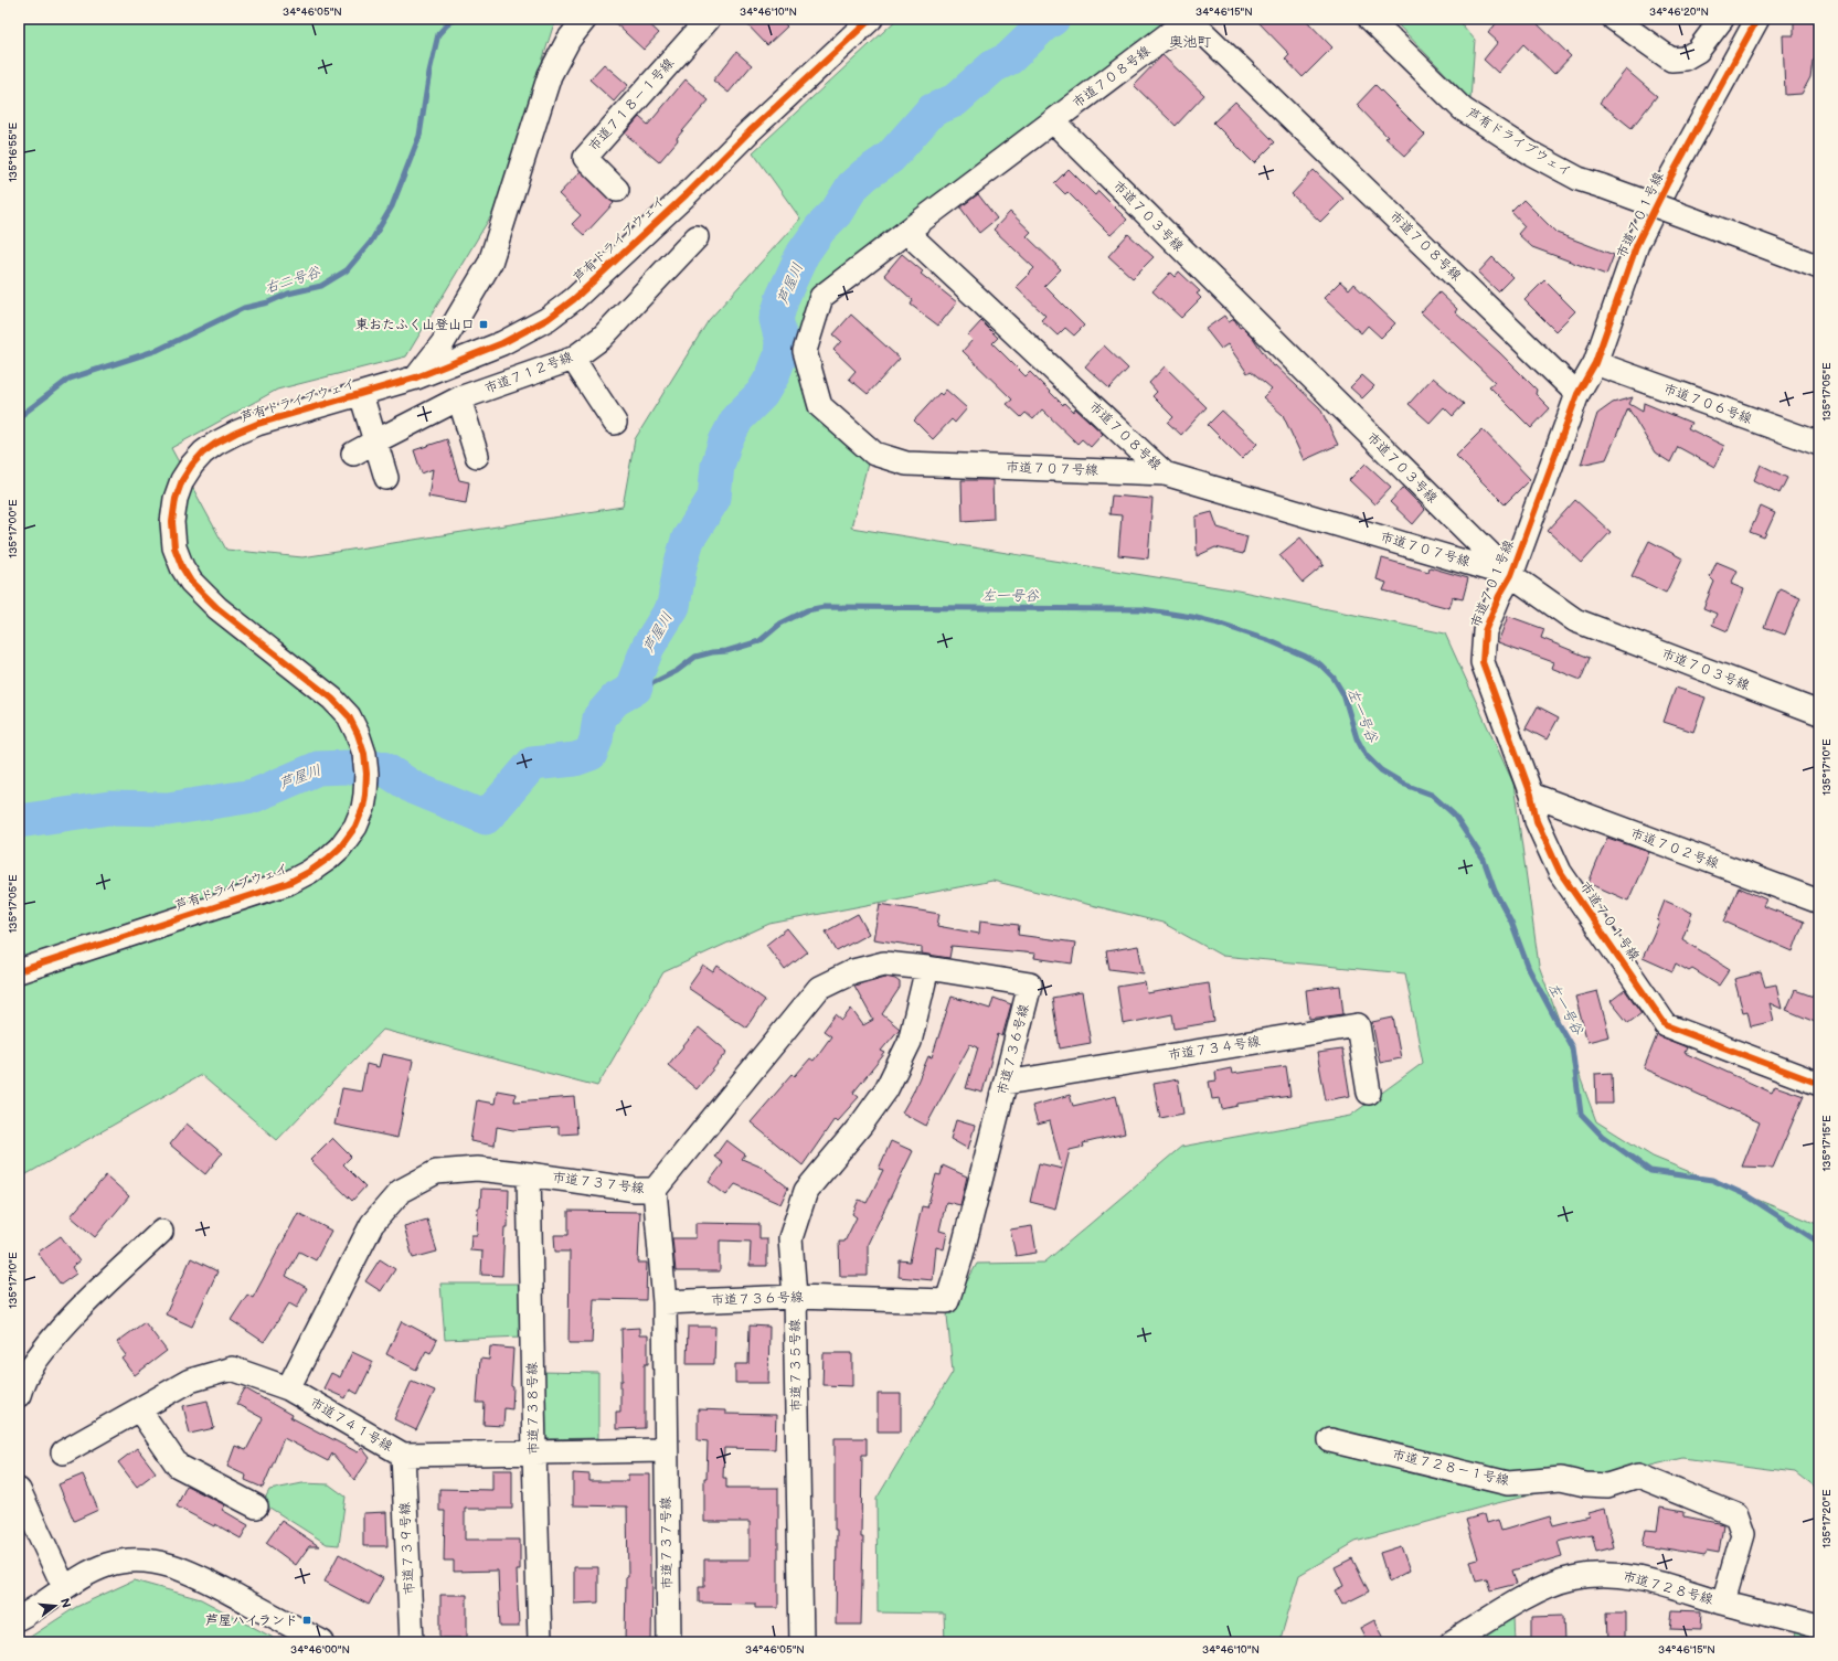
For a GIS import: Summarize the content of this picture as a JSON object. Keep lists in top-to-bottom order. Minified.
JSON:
{"streets":{"street":["市道７０８号線","市道７１８－１号線","芦有ドライブウェイ","市道７０１号線","市道７０３号線","市道７１２号線","市道７０６号線","市道７０７号線","市道７０２号線","市道７３４号線","市道７３６号線","市道７３７号線","市道７３５号線","市道７３８号線","市道７４１号線","市道７２８－１号線","市道７３９号線","市道７２８号線"]},"crossings":[["市道７０８号線","市道７０１号線"],["市道７０８号線","市道７０３号線"],["市道７０８号線","市道７０７号線"],["市道７０１号線","市道７０３号線"],["市道７０１号線","市道７０６号線"],["市道７０１号線","市道７０７号線"],["市道７０１号線","市道７０２号線"],["市道７０３号線","市道７０７号線"],["市道７３４号線","市道７３６号線"],["市道７３６号線","市道７３７号線"],["市道７３６号線","市道７３５号線"],["市道７３７号線","市道７３８号線"],["市道７３７号線","市道７４１号線"],["市道７３８号線","市道７４１号線"],["市道７４１号線","市道７３９号線"],["市道７２８－１号線","市道７２８号線"]],"districts":["奥池町"],"water":["右二号谷","芦屋川","左一号谷"],"places":{"transit":["東おたふく山登山口","芦屋ハイランド"]},"north":"right","coordinates":["34°46'05\"N","34°46'10\"N","34°46'15\"N","34°46'20\"N","135°16'55\"E","135°17'05\"E","135°17'00\"E","135°17'10\"E","135°17'15\"E","135°17'20\"E","34°46'00\"N"]}
